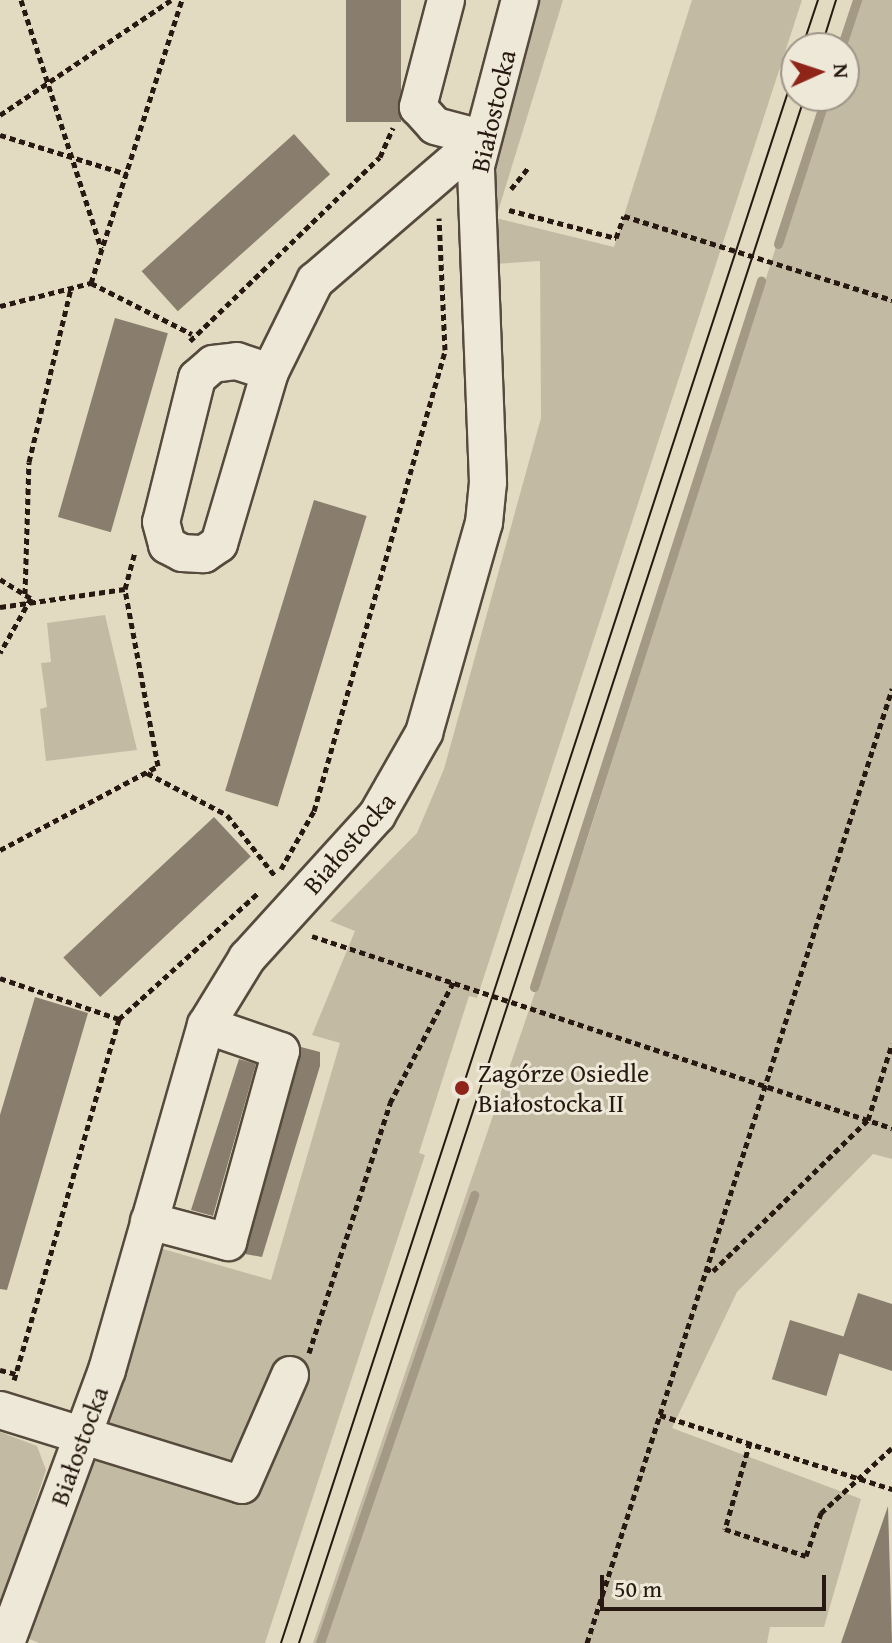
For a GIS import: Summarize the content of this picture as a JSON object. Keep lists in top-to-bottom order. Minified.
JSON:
{"streets":{"street":["Białostocka"]},"places":["Zagórze Osiedle Białostocka II"],"scale_bar":"50 m","north":"right"}
